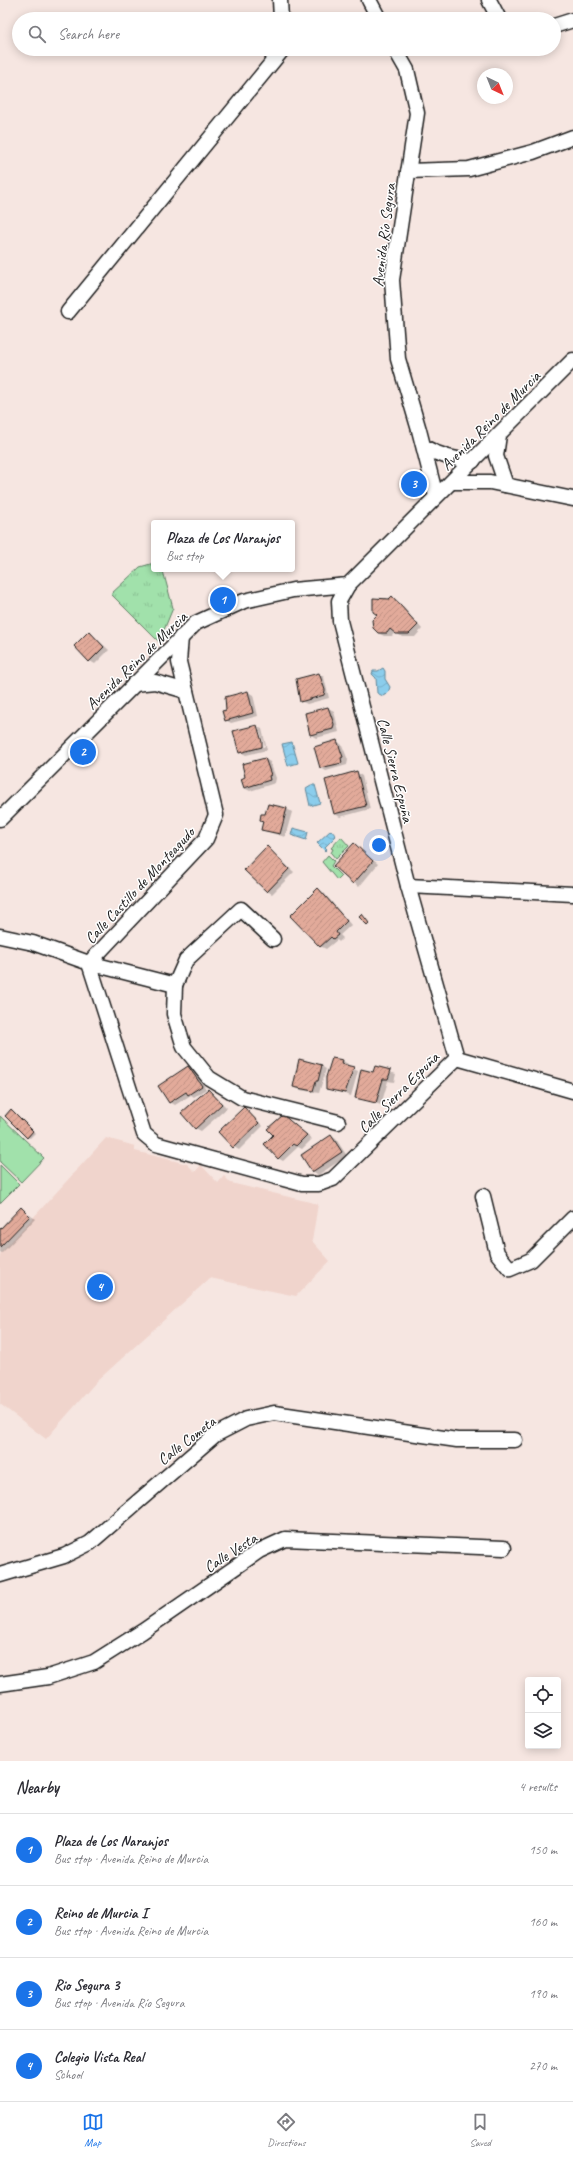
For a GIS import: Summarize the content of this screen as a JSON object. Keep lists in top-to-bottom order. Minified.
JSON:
{"streets":{"street":["Avenida Río Segura","Avenida Reino de Murcia","Calle Sierra Espuña","Calle Castillo de Monteagudo","Calle Cometa","Calle Vesta"]},"crossings":[["Avenida Río Segura","Avenida Reino de Murcia"],["Avenida Reino de Murcia","Calle Sierra Espuña"],["Avenida Reino de Murcia","Calle Castillo de Monteagudo"],["Calle Sierra Espuña","Calle Castillo de Monteagudo"]],"north":"bottom right","page":{"search":"Search here","pins":["3","1","2","4"],"popup":["Plaza de Los Naranjos","Bus stop"],"heading":["Nearby","4 results"],"list":[{"mark":"1","name":"Plaza de Los Naranjos","note":"Bus stop · Avenida Reino de Murcia","value":"150 m"},{"mark":"2","name":"Reino de Murcia I","note":"Bus stop · Avenida Reino de Murcia","value":"160 m"},{"mark":"3","name":"Rio Segura 3","note":"Bus stop · Avenida Río Segura","value":"190 m"},{"mark":"4","name":"Colegio Vista Real","note":"School","value":"270 m"}],"nav":["Map","Directions","Saved"]}}
